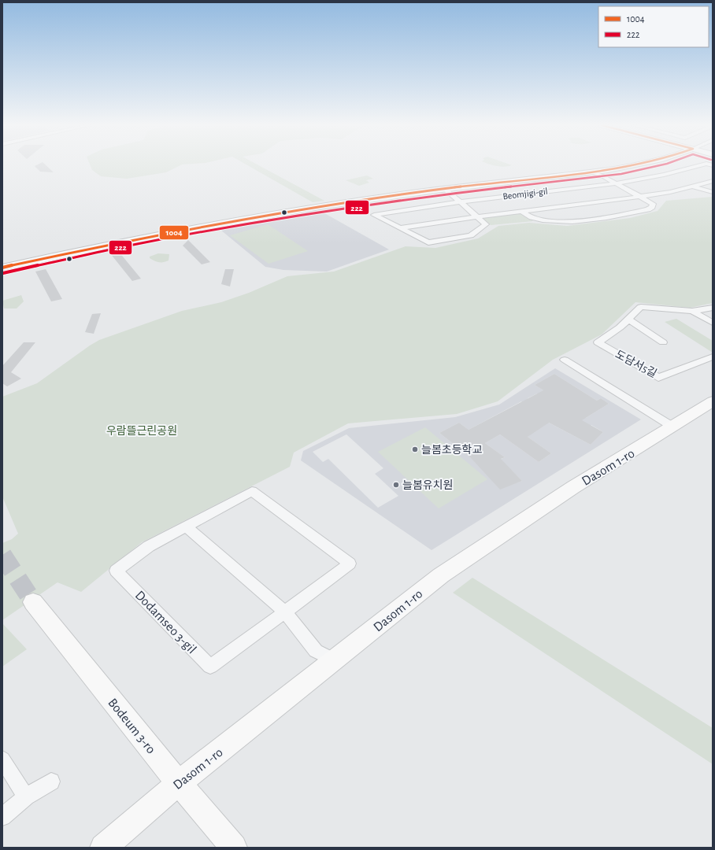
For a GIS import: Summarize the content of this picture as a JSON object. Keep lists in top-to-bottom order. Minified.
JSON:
{"streets":{"street":["Beomjigi-gil","도담서5길","Dasom 1-ro","Dodamseo 3-gil","Bodeum 3-ro"]},"crossings":[["Dasom 1-ro","Bodeum 3-ro"]],"parks":["우람뜰근린공원"],"places":["늘봄초등학교","늘봄유치원"],"lines":["transit line 1004","transit line 222"],"legend":["1004","222"]}
